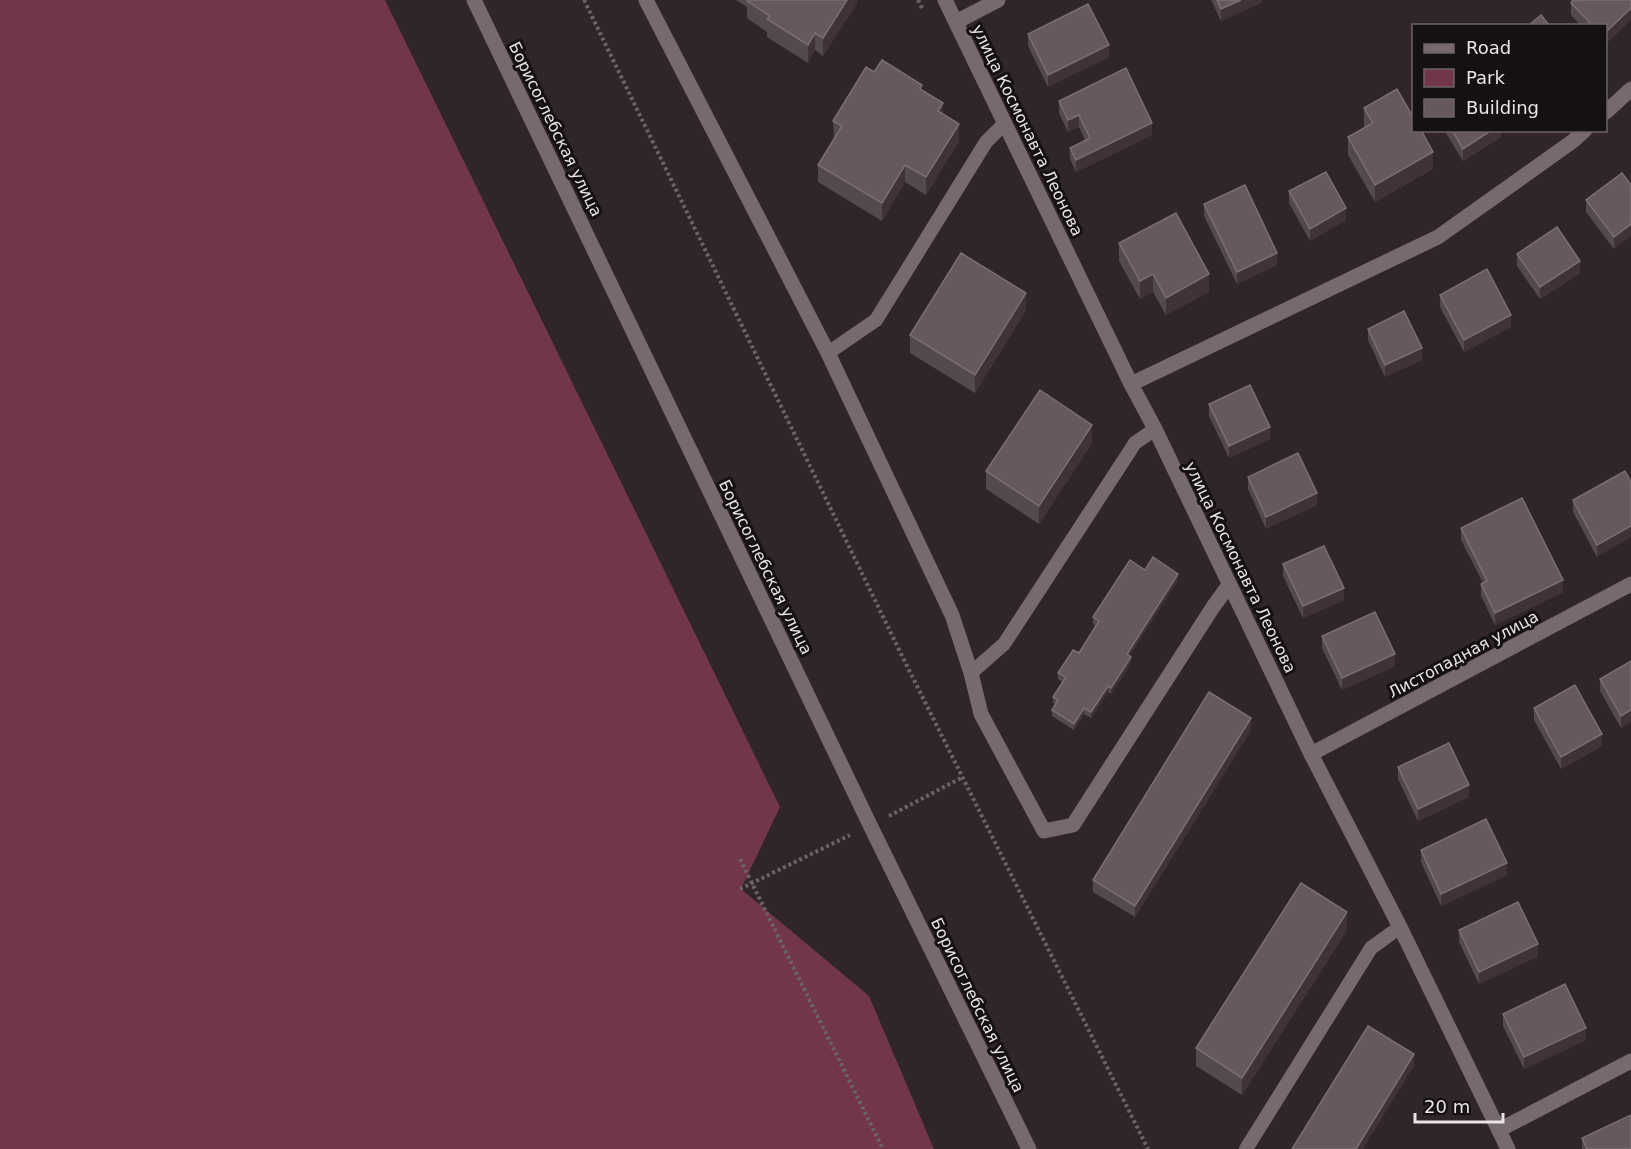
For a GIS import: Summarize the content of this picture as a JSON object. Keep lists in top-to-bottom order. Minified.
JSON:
{"streets":{"street":["Борисоглебская улица","улица Космонавта Леонова","Листопадная улица"]},"crossings":[["улица Космонавта Леонова","Листопадная улица"]],"legend":["Road","Park","Building"],"scale_bar":"20 m"}
